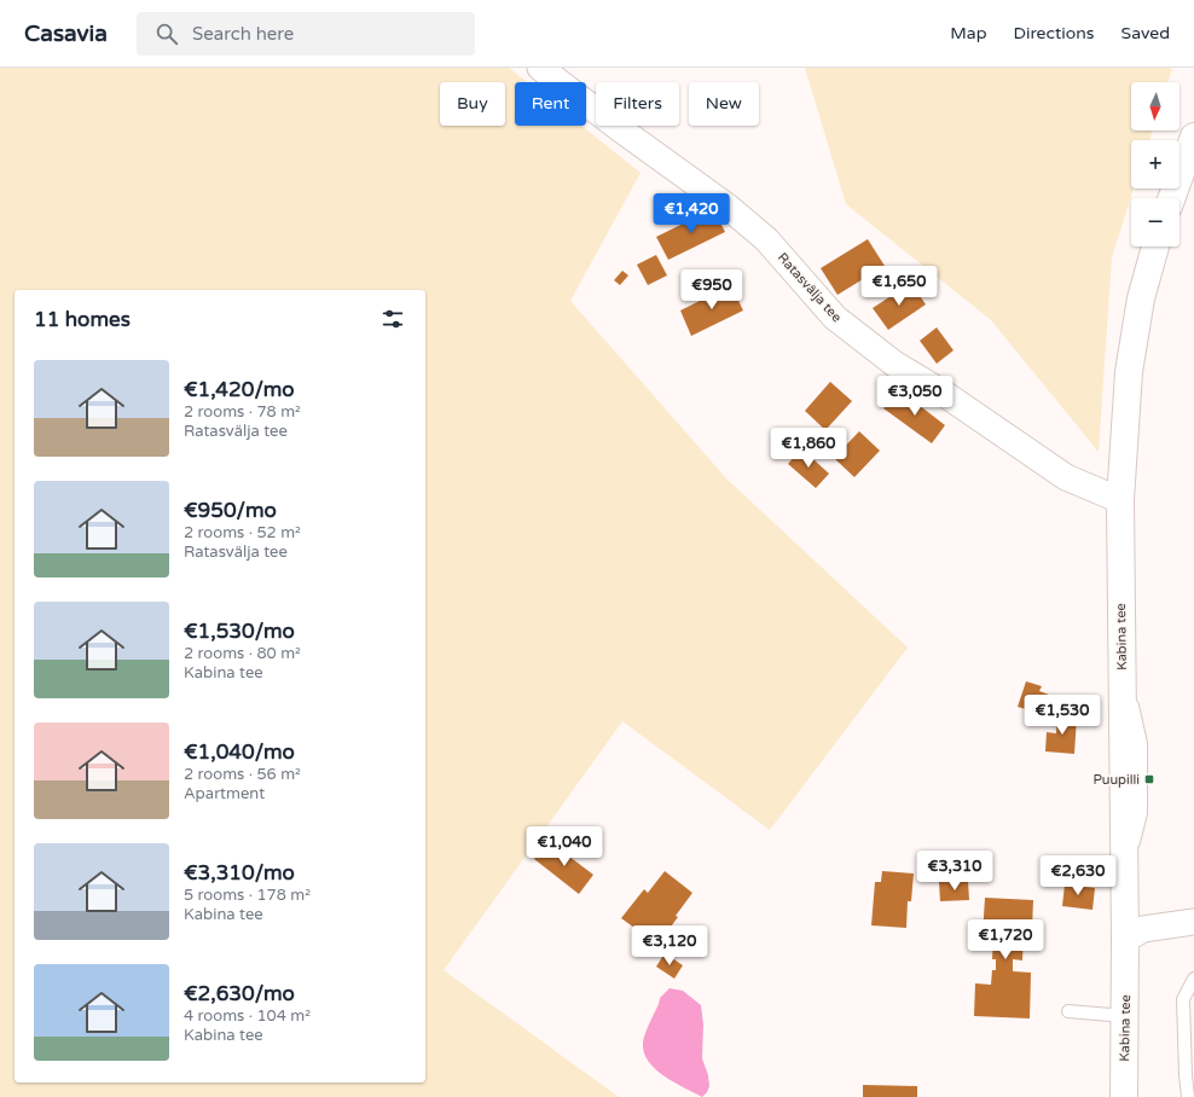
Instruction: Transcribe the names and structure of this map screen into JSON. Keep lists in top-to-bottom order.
{
  "streets": {
    "street": ["Ratasvälja tee", "Kabina tee"]
  },
  "crossings": [
    ["Ratasvälja tee", "Kabina tee"]
  ],
  "places": {
    "transit": ["Puupilli"]
  },
  "north": "bottom",
  "page": {
    "header": "Casavia",
    "search": "Search here",
    "nav": ["Map", "Directions", "Saved"],
    "map_buttons": ["+", "−"],
    "chip": [
      "Buy",
      "Rent",
      "Filters",
      "New"
    ],
    "price": [
      "€1,420",
      "€1,650",
      "€950",
      "€3,050",
      "€1,860",
      "€1,530",
      "€1,040",
      "€3,310",
      "€2,630",
      "€1,720",
      "€3,120"
    ],
    "heading": "11 homes",
    "list": [
      {
        "name": "€1,420/mo",
        "note": "2 rooms · 78 m² · Ratasvälja tee"
      },
      {
        "name": "€950/mo",
        "note": "2 rooms · 52 m² · Ratasvälja tee"
      },
      {
        "name": "€1,530/mo",
        "note": "2 rooms · 80 m² · Kabina tee"
      },
      {
        "name": "€1,040/mo",
        "note": "2 rooms · 56 m² · Apartment"
      },
      {
        "name": "€3,310/mo",
        "note": "5 rooms · 178 m² · Kabina tee"
      },
      {
        "name": "€2,630/mo",
        "note": "4 rooms · 104 m² · Kabina tee"
      }
    ]
  }
}
